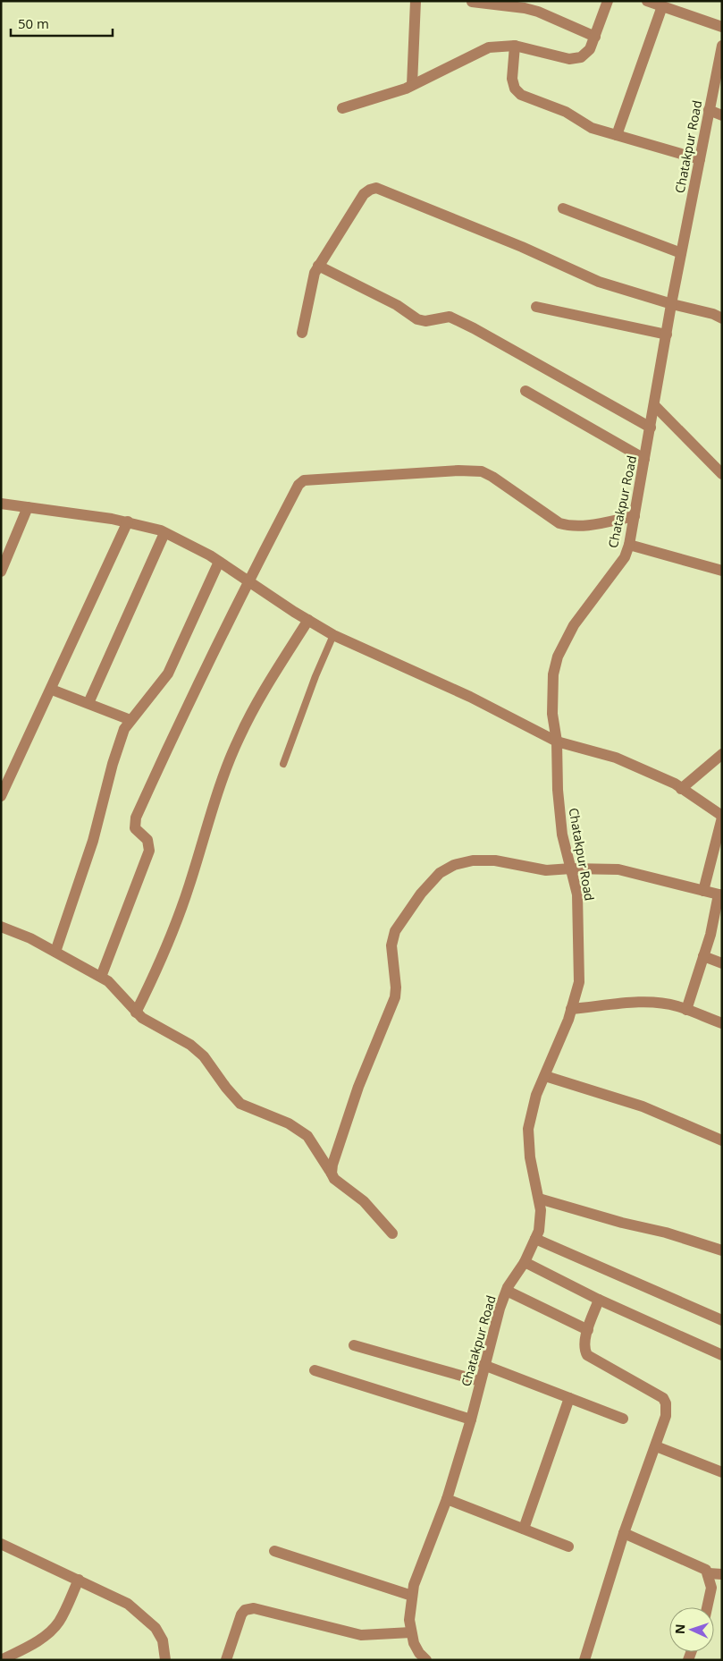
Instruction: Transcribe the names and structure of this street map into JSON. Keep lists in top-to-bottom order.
{
  "streets": {
    "street": ["Chatakpur Road"]
  },
  "scale_bar": "50 m",
  "north": "left"
}
